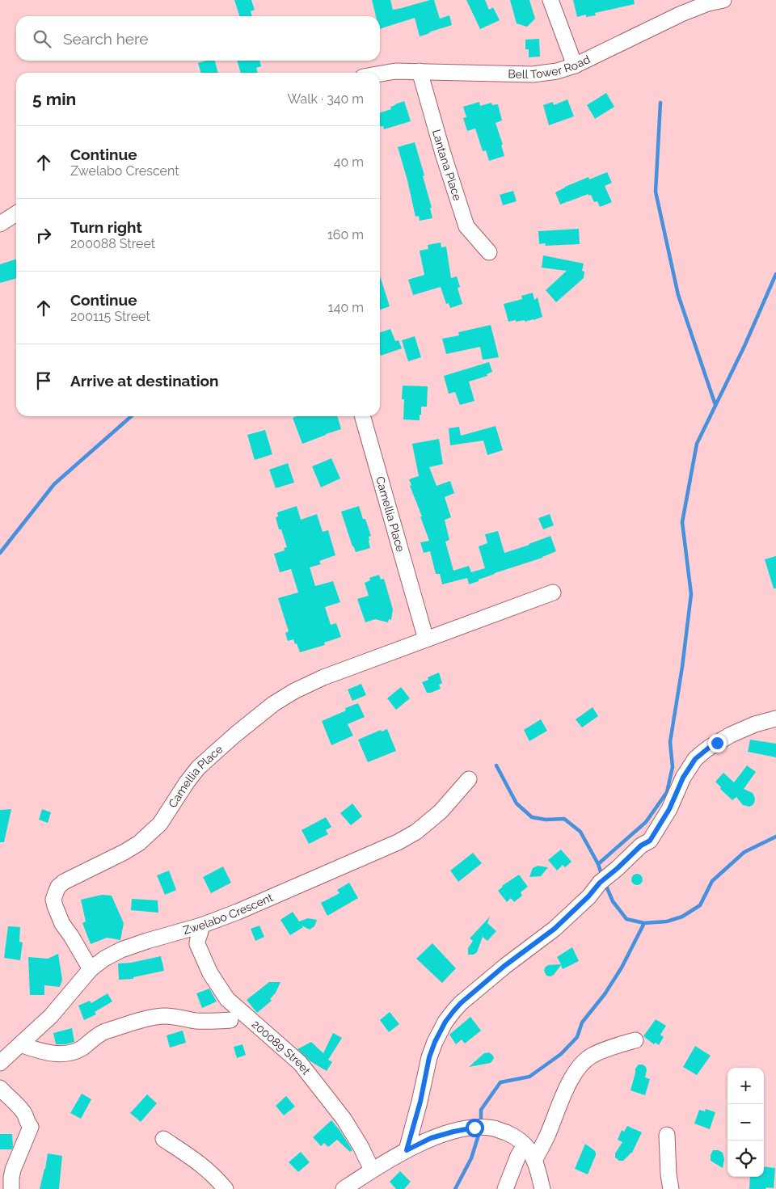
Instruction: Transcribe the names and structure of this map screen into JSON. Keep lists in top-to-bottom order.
{
  "streets": {
    "street": [
      "Bell Tower Road",
      "Lantana Place",
      "Camellia Place",
      "Zwelabo Crescent",
      "200089 Street"
    ]
  },
  "crossings": [
    ["Bell Tower Road", "Lantana Place"],
    ["Camellia Place", "Zwelabo Crescent"],
    ["Zwelabo Crescent", "200089 Street"]
  ],
  "page": {
    "search": "Search here",
    "heading": ["5 min", "Walk · 340 m"],
    "list": [
      ["Continue", "Zwelabo Crescent", "40 m"],
      ["Turn right", "200088 Street", "160 m"],
      ["Continue", "200115 Street", "140 m"],
      "Arrive at destination"
    ],
    "map_buttons": ["+", "−"]
  }
}
